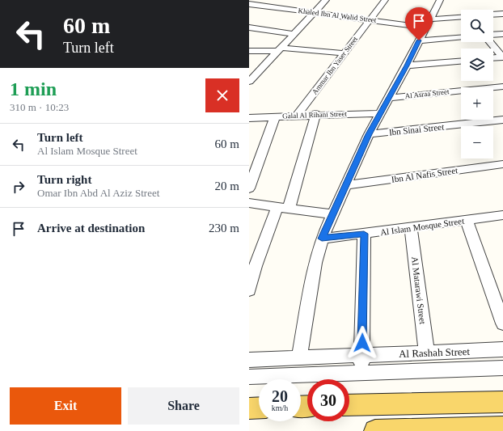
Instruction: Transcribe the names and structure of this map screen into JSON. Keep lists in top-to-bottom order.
{
  "streets": {
    "street": [
      "Khaled Ibn Al Walid Street",
      "Ammar Ibn Yaser Street",
      "Al Asraa Street",
      "Galal Al Rihani Street",
      "Ibn Sinai Street",
      "Ibn Al Nafis Street",
      "Al Islam Mosque Street",
      "Al Matarawi Street",
      "Al Rashah Street"
    ]
  },
  "crossings": [
    ["Khaled Ibn Al Walid Street", "Ammar Ibn Yaser Street"],
    ["Ammar Ibn Yaser Street", "Galal Al Rihani Street"],
    ["Al Islam Mosque Street", "Al Matarawi Street"],
    ["Al Matarawi Street", "Al Rashah Street"]
  ],
  "page": {
    "turn": ["60 m", "Turn left"],
    "map_buttons": ["+", "−"],
    "heading": ["1 min", "310 m · 10:23"],
    "list": [
      {
        "name": "Turn left",
        "note": "Al Islam Mosque Street",
        "value": "60 m"
      },
      {
        "name": "Turn right",
        "note": "Omar Ibn Abd Al Aziz Street",
        "value": "20 m"
      },
      {
        "name": "Arrive at destination",
        "value": "230 m"
      }
    ],
    "speed": "20 km/h",
    "limit": "30",
    "buttons": ["Exit", "Share"]
  }
}
